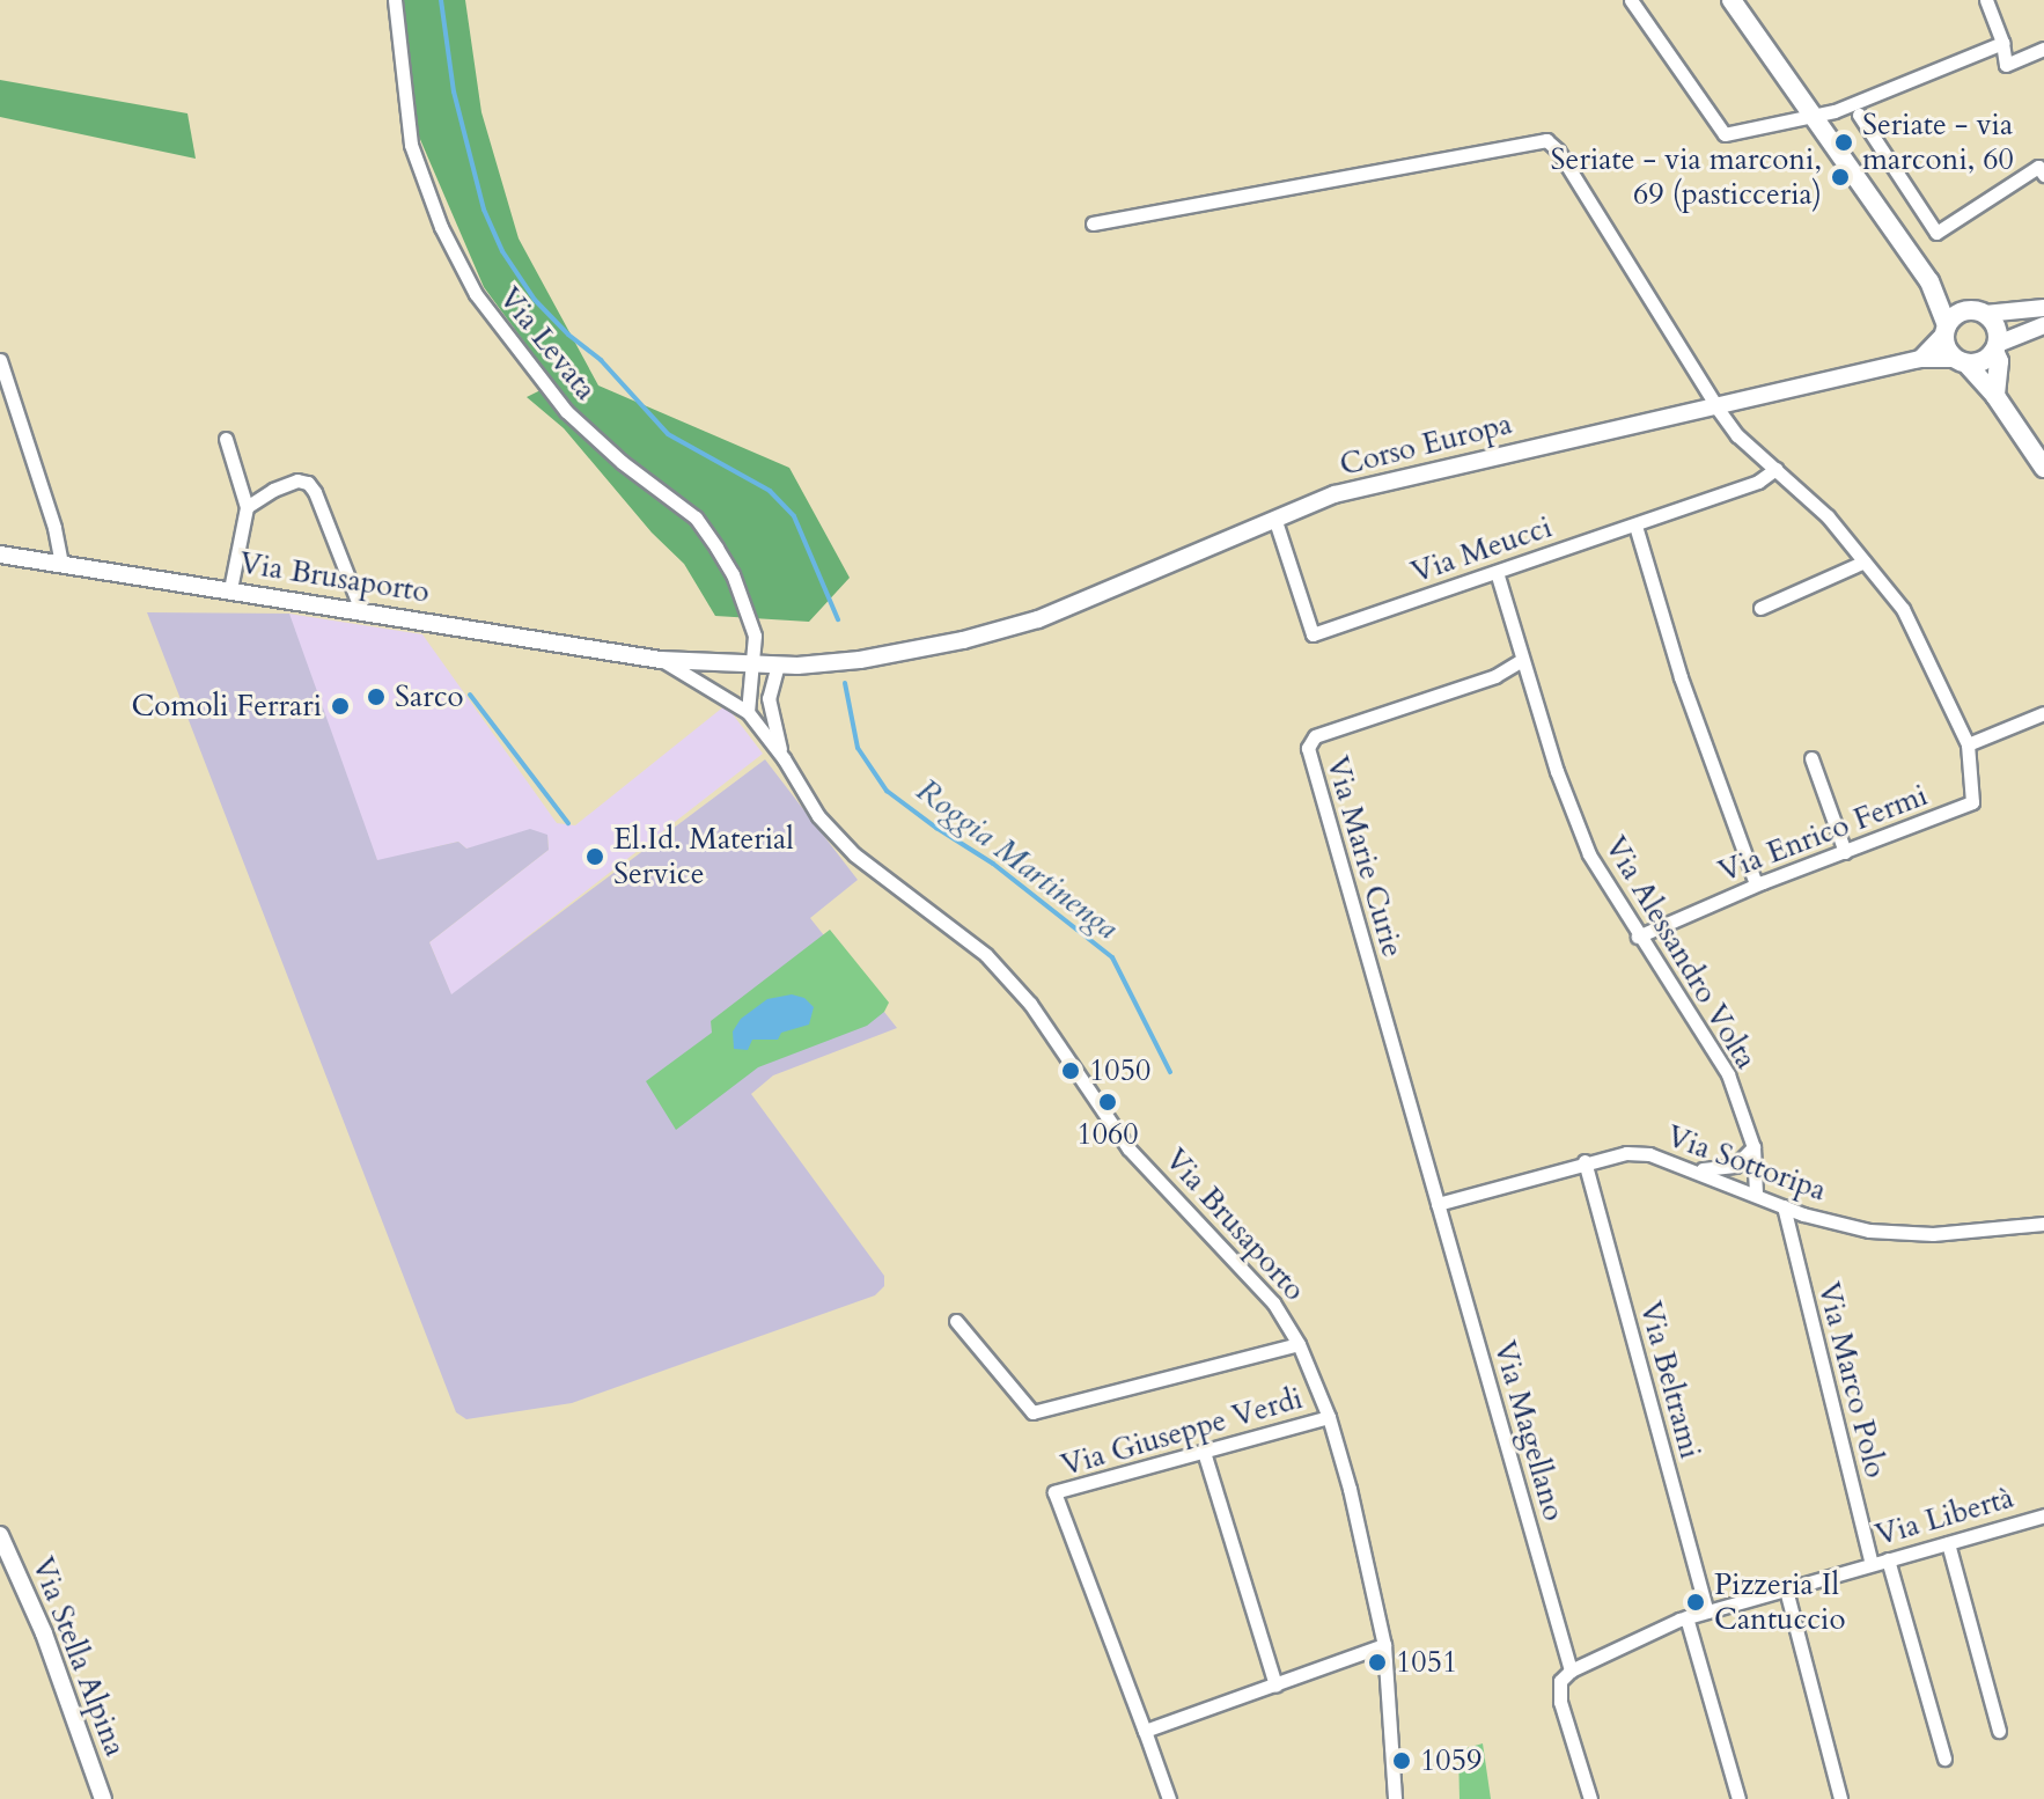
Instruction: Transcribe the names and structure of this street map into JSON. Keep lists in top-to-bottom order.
{
  "streets": {
    "main road": ["Corso Europa"],
    "street": [
      "Via Levata",
      "Via Meucci",
      "Via Brusaporto",
      "Via Enrico Fermi",
      "Via Marie Curie",
      "Via Alessandro Volta",
      "Via Sottoripa",
      "Via Beltrami",
      "Via Marco Polo",
      "Via Magellano",
      "Via Giuseppe Verdi",
      "Via Libertà",
      "Via Stella Alpina"
    ]
  },
  "crossings": [
    ["Via Levata", "Via Brusaporto"],
    ["Corso Europa", "Via Meucci"],
    ["Corso Europa", "Via Brusaporto"],
    ["Via Meucci", "Via Alessandro Volta"],
    ["Via Brusaporto", "Via Giuseppe Verdi"],
    ["Via Enrico Fermi", "Via Alessandro Volta"],
    ["Via Marie Curie", "Via Alessandro Volta"],
    ["Via Marie Curie", "Via Sottoripa"],
    ["Via Marie Curie", "Via Magellano"],
    ["Via Alessandro Volta", "Via Sottoripa"],
    ["Via Sottoripa", "Via Beltrami"],
    ["Via Sottoripa", "Via Marco Polo"],
    ["Via Sottoripa", "Via Magellano"],
    ["Via Beltrami", "Via Libertà"],
    ["Via Marco Polo", "Via Libertà"],
    ["Via Magellano", "Via Libertà"]
  ],
  "water": ["Roggia Martinenga"],
  "places": [
    "Seriate - via marconi, 60",
    "Seriate - via marconi, 69 (pasticceria)",
    "Sarco",
    "Comoli Ferrari",
    "El.Id. Material Service",
    "1050",
    "1060",
    "Pizzeria Il Cantuccio",
    "1051",
    "1059"
  ]
}
